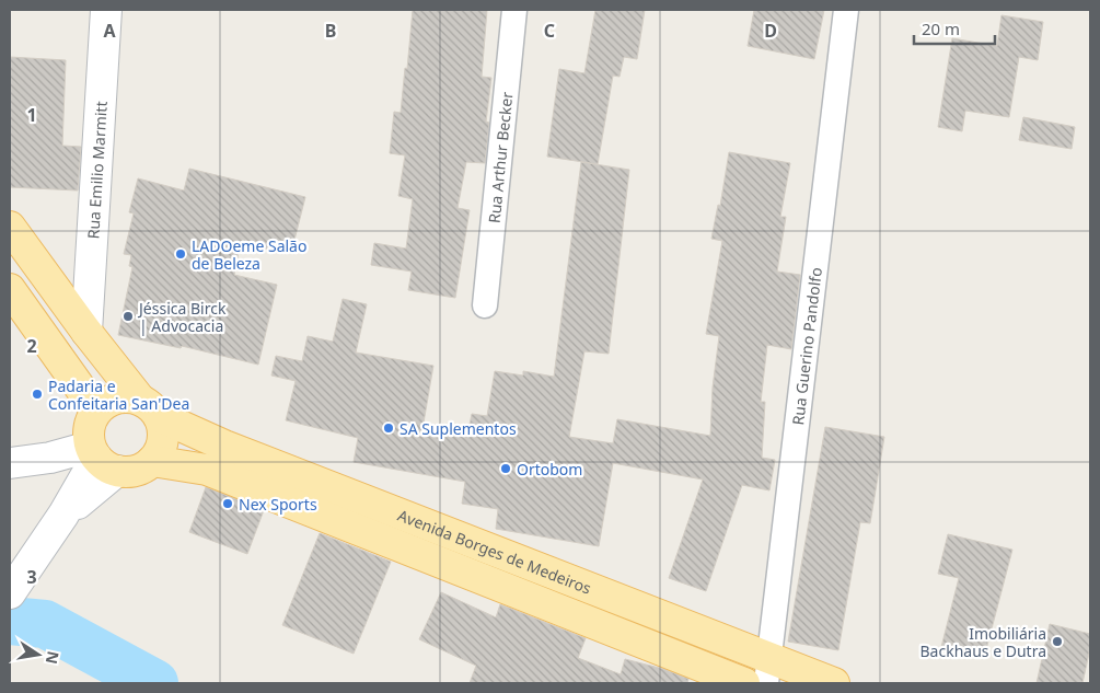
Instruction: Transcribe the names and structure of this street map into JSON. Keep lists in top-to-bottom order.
{
  "streets": {
    "main road": ["Avenida Borges de Medeiros"],
    "street": ["Rua Arthur Becker", "Rua Emilio Marmitt", "Rua Guerino Pandolfo"]
  },
  "crossings": [
    ["Rua Guerino Pandolfo", "Avenida Borges de Medeiros"]
  ],
  "places": [
    "LADOeme Salão de Beleza",
    "Jéssica Birck | Advocacia",
    "Padaria e Confeitaria San'Dea",
    "SA Suplementos",
    "Ortobom",
    "Nex Sports",
    "Imobiliária Backhaus e Dutra"
  ],
  "scale_bar": "20 m",
  "north": "right",
  "grid": {
    "columns": [
      "A",
      "B",
      "C",
      "D"
    ],
    "rows": ["1", "2", "3"]
  }
}
